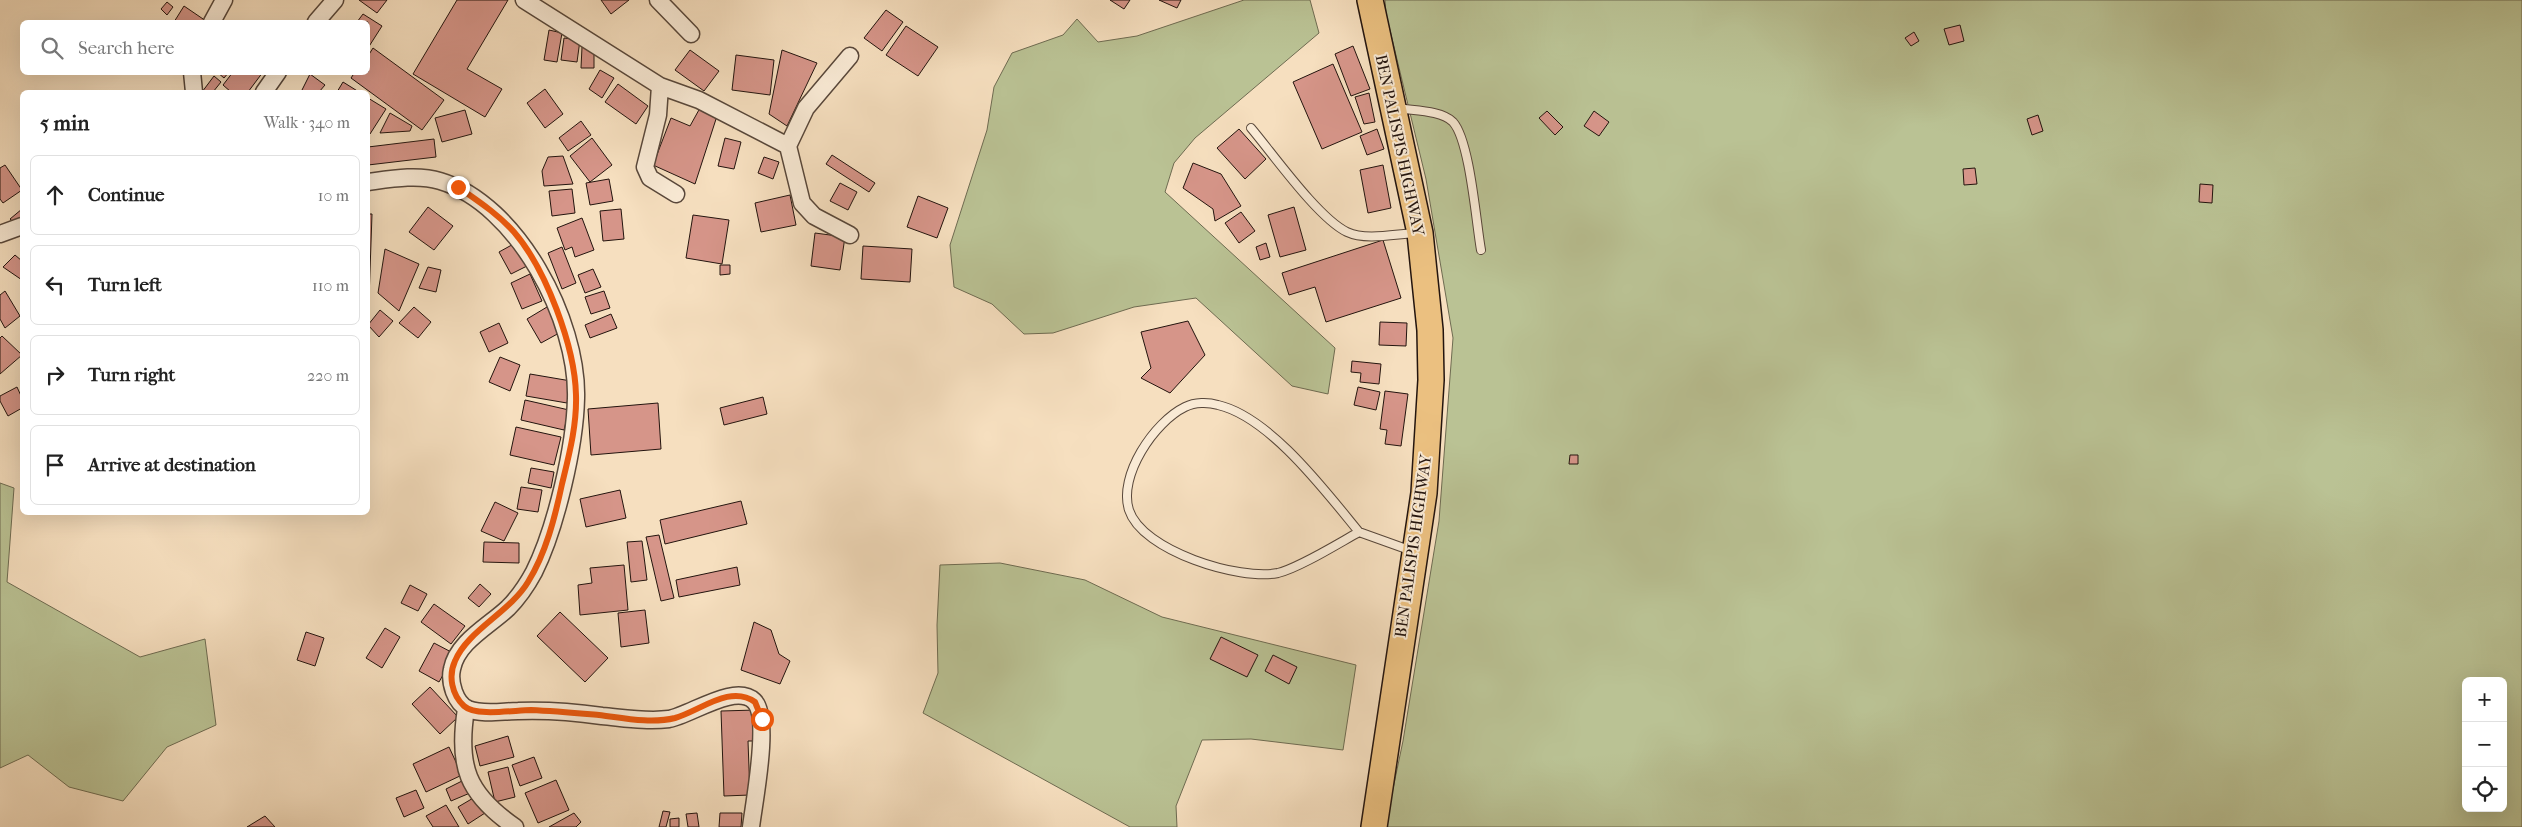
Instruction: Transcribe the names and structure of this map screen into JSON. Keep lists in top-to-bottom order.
{
  "streets": {
    "main road": ["BEN PALISPIS HIGHWAY"]
  },
  "page": {
    "search": "Search here",
    "heading": ["5 min", "Walk · 340 m"],
    "list": [
      ["Continue", "10 m"],
      ["Turn left", "110 m"],
      ["Turn right", "220 m"],
      "Arrive at destination"
    ],
    "map_buttons": ["+", "−"]
  }
}
